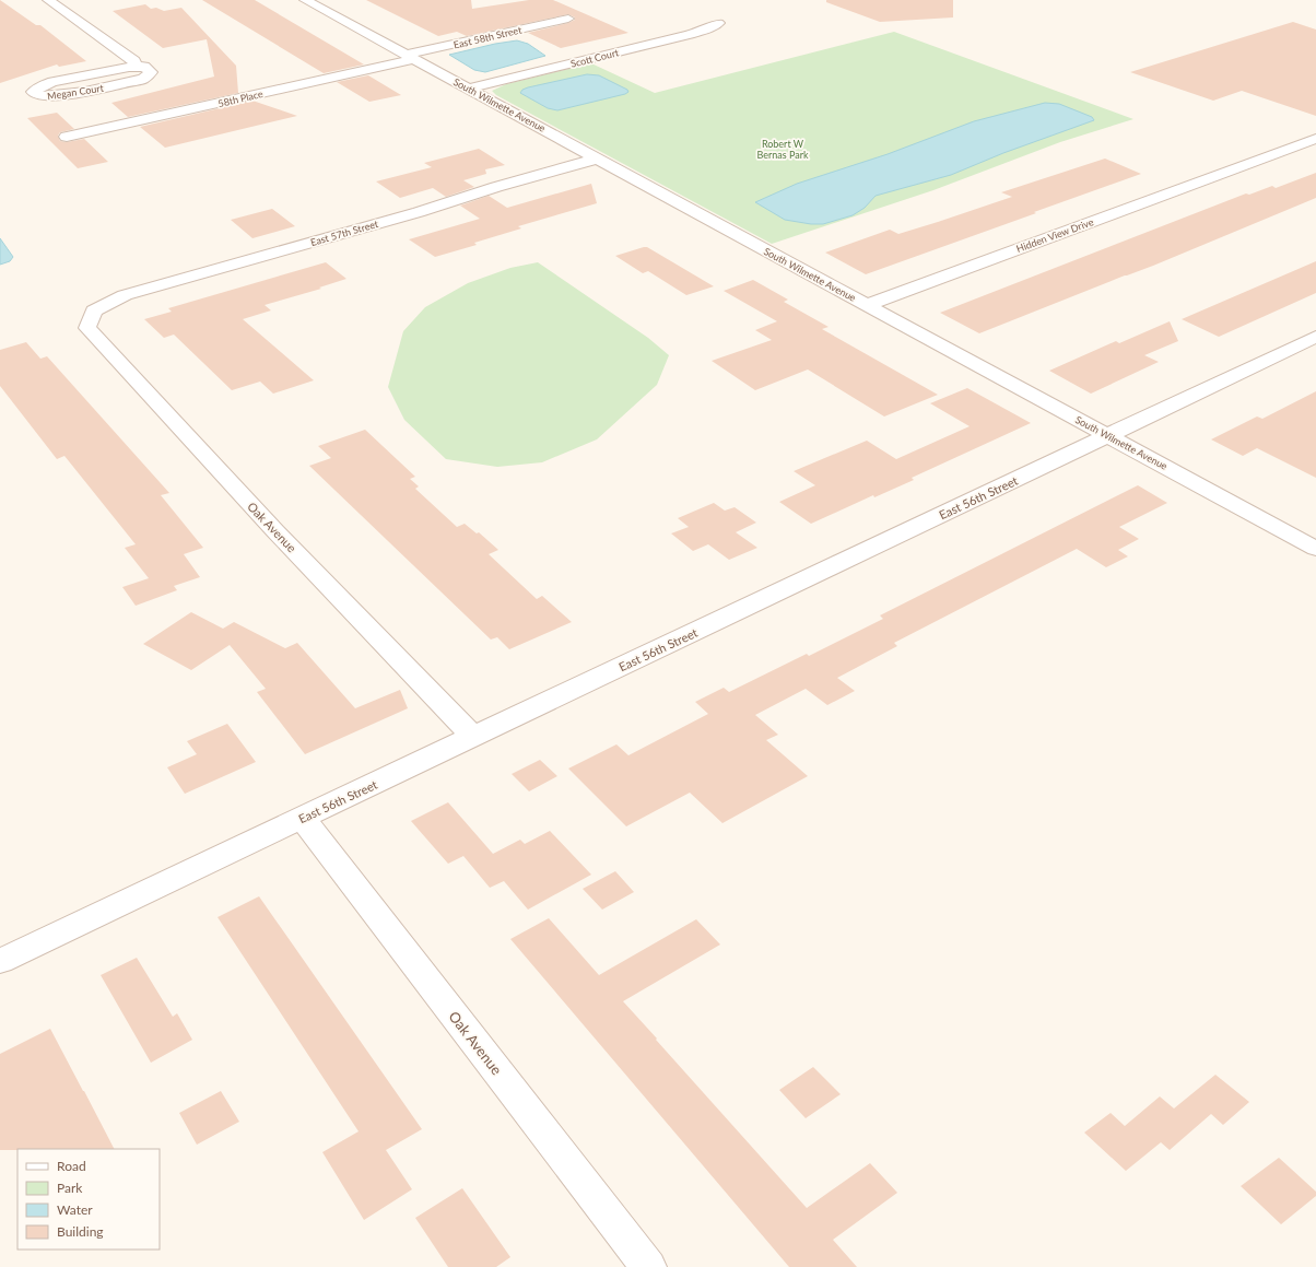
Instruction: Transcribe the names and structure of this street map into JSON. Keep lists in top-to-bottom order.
{
  "streets": {
    "street": [
      "East 58th Street",
      "Scott Court",
      "Megan Court",
      "58th Place",
      "South Wilmette Avenue",
      "East 57th Street",
      "Hidden View Drive",
      "East 56th Street",
      "Oak Avenue"
    ]
  },
  "crossings": [
    ["East 58th Street", "58th Place"],
    ["East 58th Street", "South Wilmette Avenue"],
    ["Scott Court", "South Wilmette Avenue"],
    ["58th Place", "South Wilmette Avenue"],
    ["South Wilmette Avenue", "East 57th Street"],
    ["South Wilmette Avenue", "Hidden View Drive"],
    ["South Wilmette Avenue", "East 56th Street"],
    ["East 57th Street", "Oak Avenue"],
    ["East 56th Street", "Oak Avenue"]
  ],
  "parks": ["Robert W Bernas Park"],
  "legend": [
    "Road",
    "Park",
    "Water",
    "Building"
  ]
}
